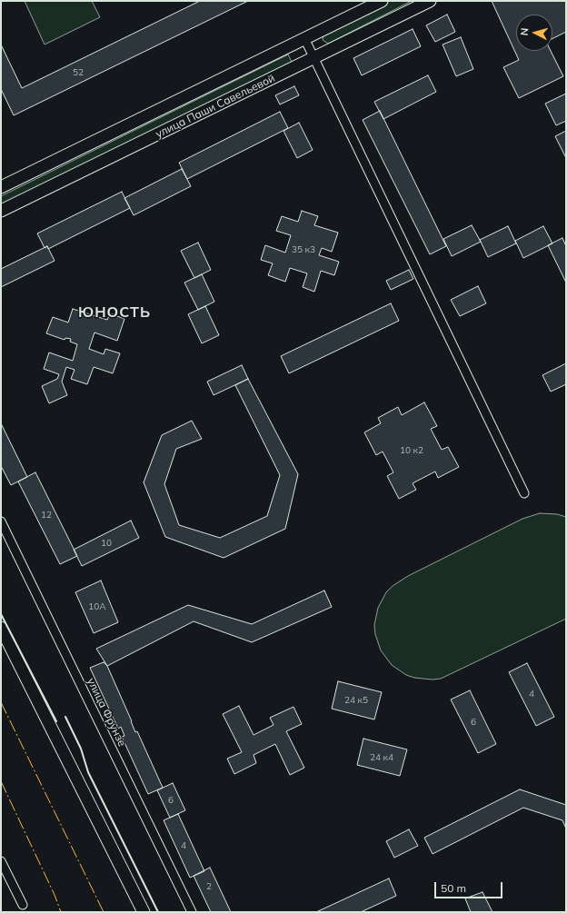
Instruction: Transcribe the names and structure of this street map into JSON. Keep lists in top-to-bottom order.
{
  "streets": {
    "main road": ["улица Паши Савельевой"],
    "street": ["улица Фрунзе"]
  },
  "districts": ["ЮНОСТЬ"],
  "house_numbers": [
    "52",
    "35 к3",
    "10 к2",
    "12",
    "10",
    "10А",
    "4",
    "24 к5",
    "6",
    "24 к4",
    "6",
    "4",
    "2"
  ],
  "scale_bar": "50 m",
  "north": "left"
}
